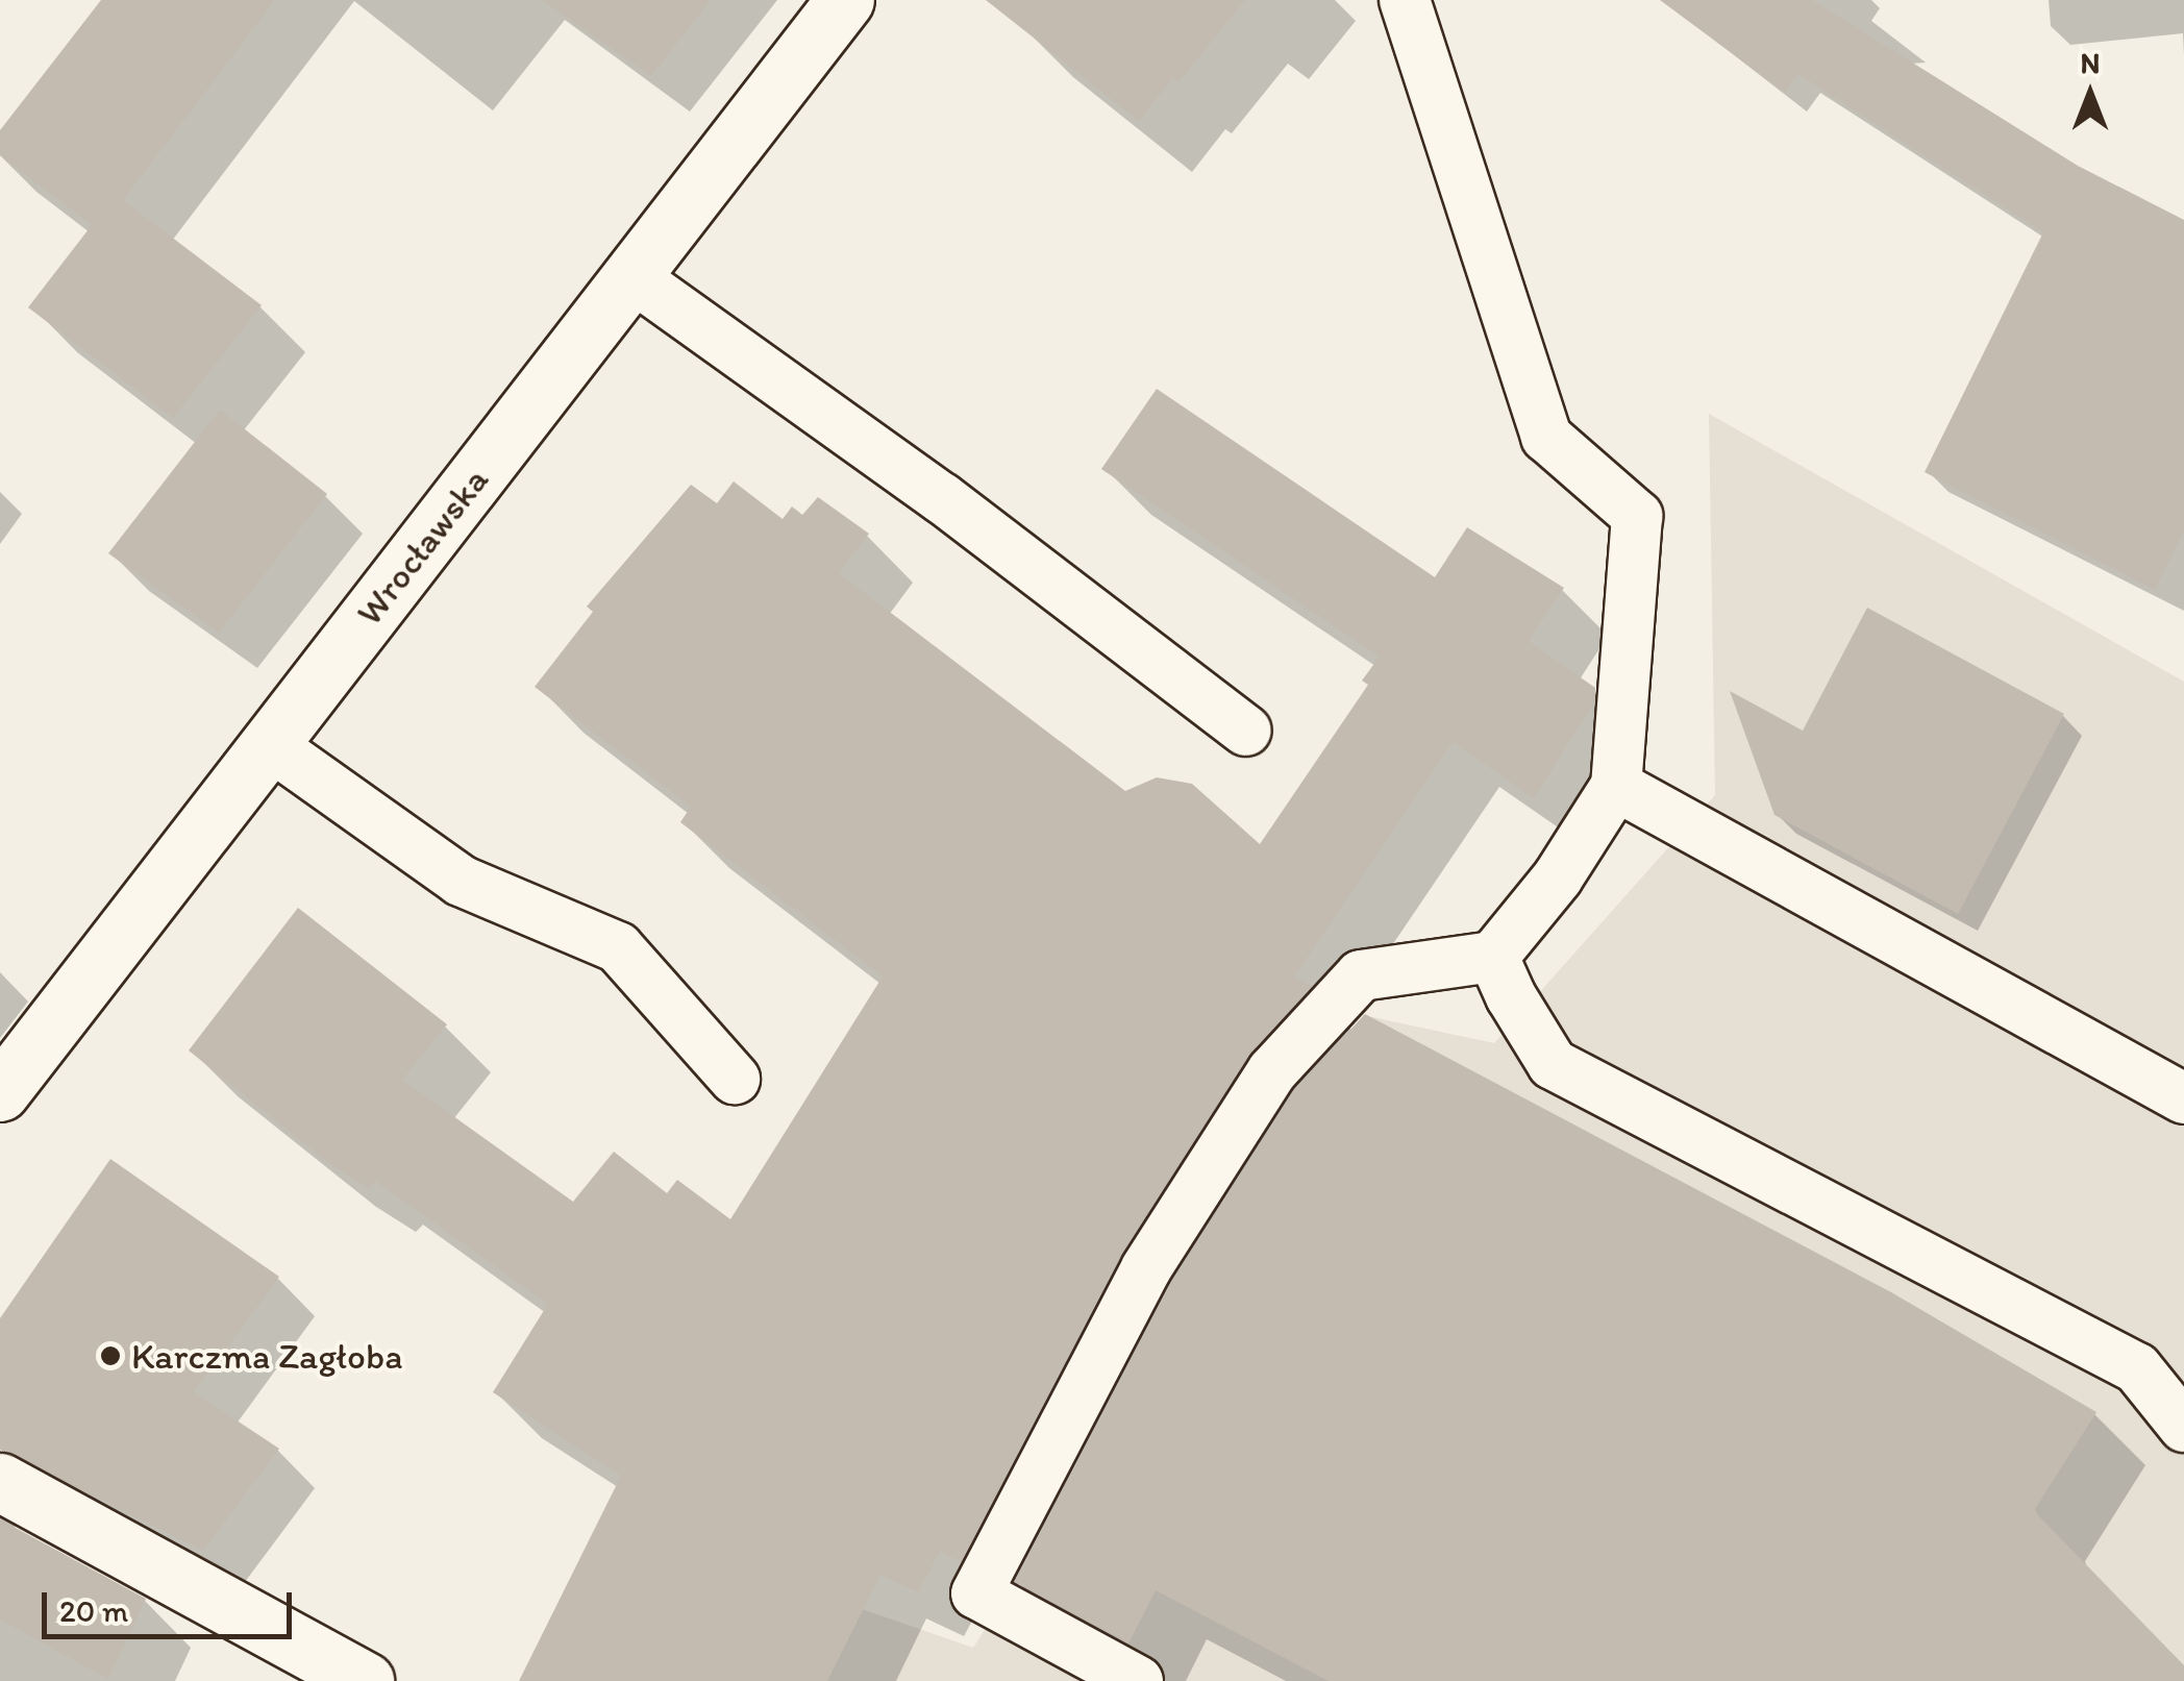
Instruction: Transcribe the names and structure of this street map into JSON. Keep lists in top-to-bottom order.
{
  "streets": {
    "main road": ["Wrocławska"]
  },
  "places": ["Karczma Zagłoba"],
  "scale_bar": "20 m",
  "north": "top"
}
